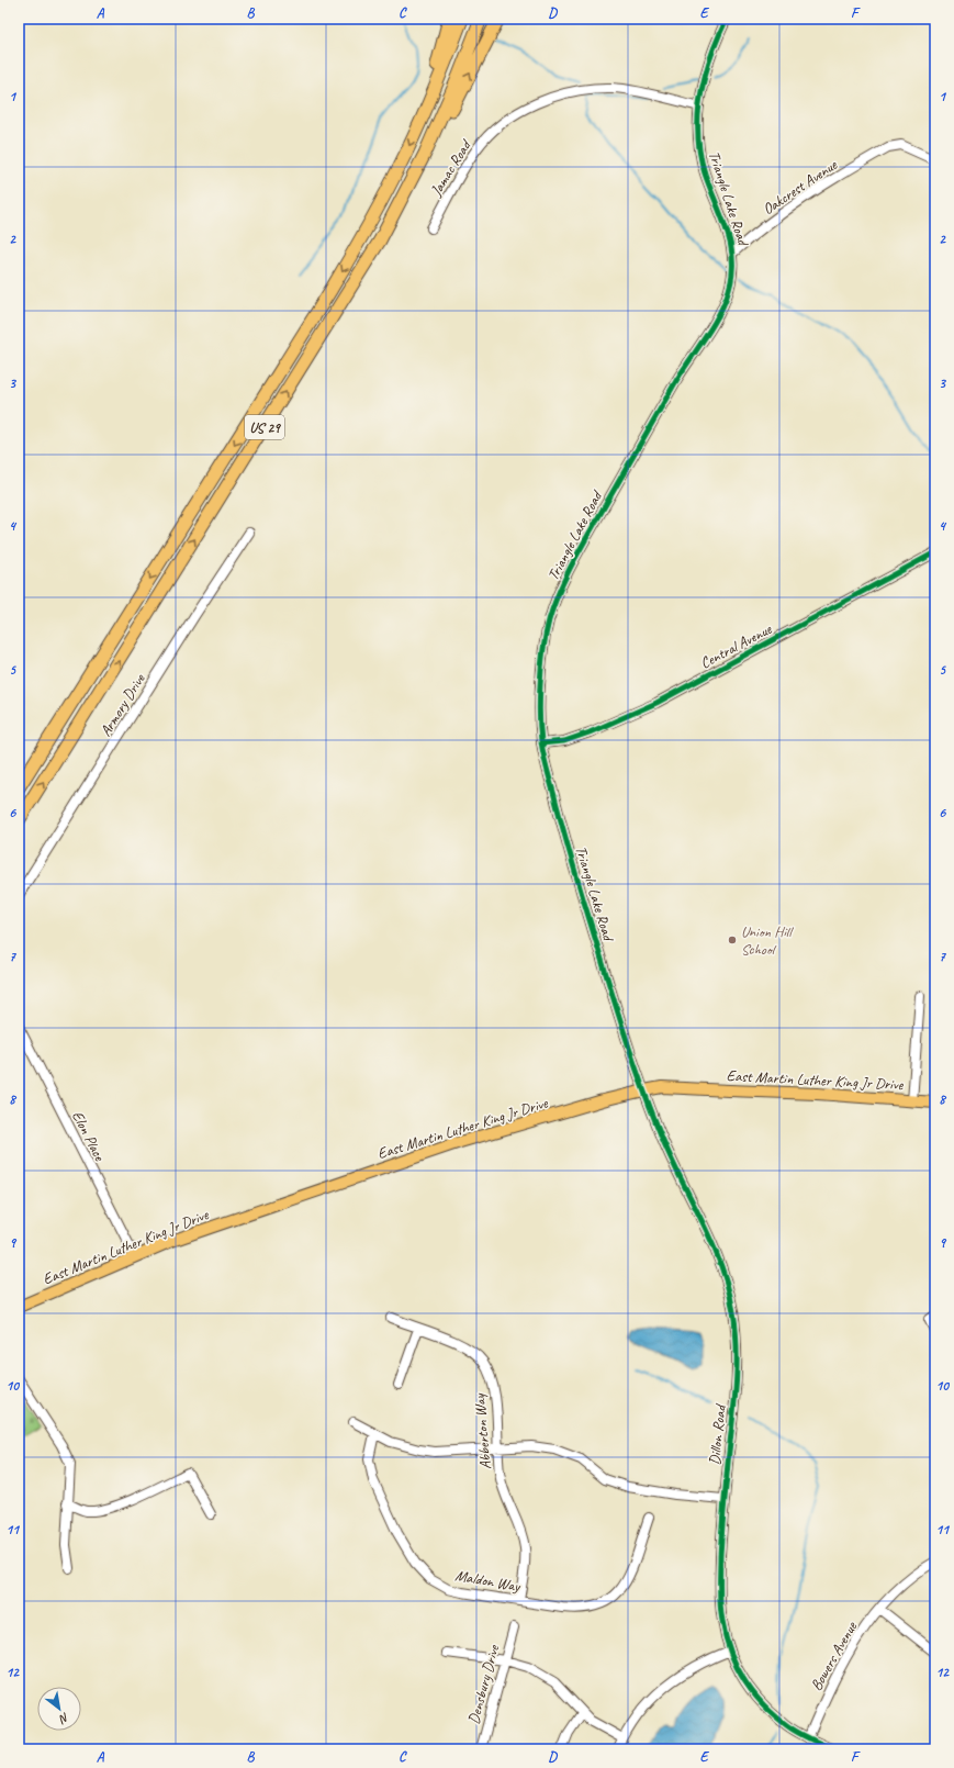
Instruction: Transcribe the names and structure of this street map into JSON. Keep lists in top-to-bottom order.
{
  "streets": {
    "highway": ["US 29"],
    "main road": ["East Martin Luther King Jr Drive"],
    "street": [
      "Jamac Road",
      "Oakcrest Avenue",
      "Triangle Lake Road",
      "Central Avenue",
      "Armory Drive",
      "Elon Place",
      "Abberton Way",
      "Dillon Road",
      "Maldon Way",
      "Bowers Avenue",
      "Densbury Drive"
    ]
  },
  "crossings": [
    ["Jamac Road", "Triangle Lake Road"],
    ["Oakcrest Avenue", "Triangle Lake Road"],
    ["Triangle Lake Road", "Central Avenue"],
    ["Triangle Lake Road", "East Martin Luther King Jr Drive"],
    ["Triangle Lake Road", "Dillon Road"],
    ["East Martin Luther King Jr Drive", "Elon Place"],
    ["East Martin Luther King Jr Drive", "Dillon Road"],
    ["Abberton Way", "Maldon Way"],
    ["Dillon Road", "Bowers Avenue"]
  ],
  "places": ["Union Hill School"],
  "north": "bottom right",
  "grid": {
    "columns": [
      "A",
      "B",
      "C",
      "D",
      "E",
      "F"
    ],
    "rows": [
      "1",
      "2",
      "3",
      "4",
      "5",
      "6",
      "7",
      "8",
      "9",
      "10",
      "11",
      "12"
    ]
  }
}
